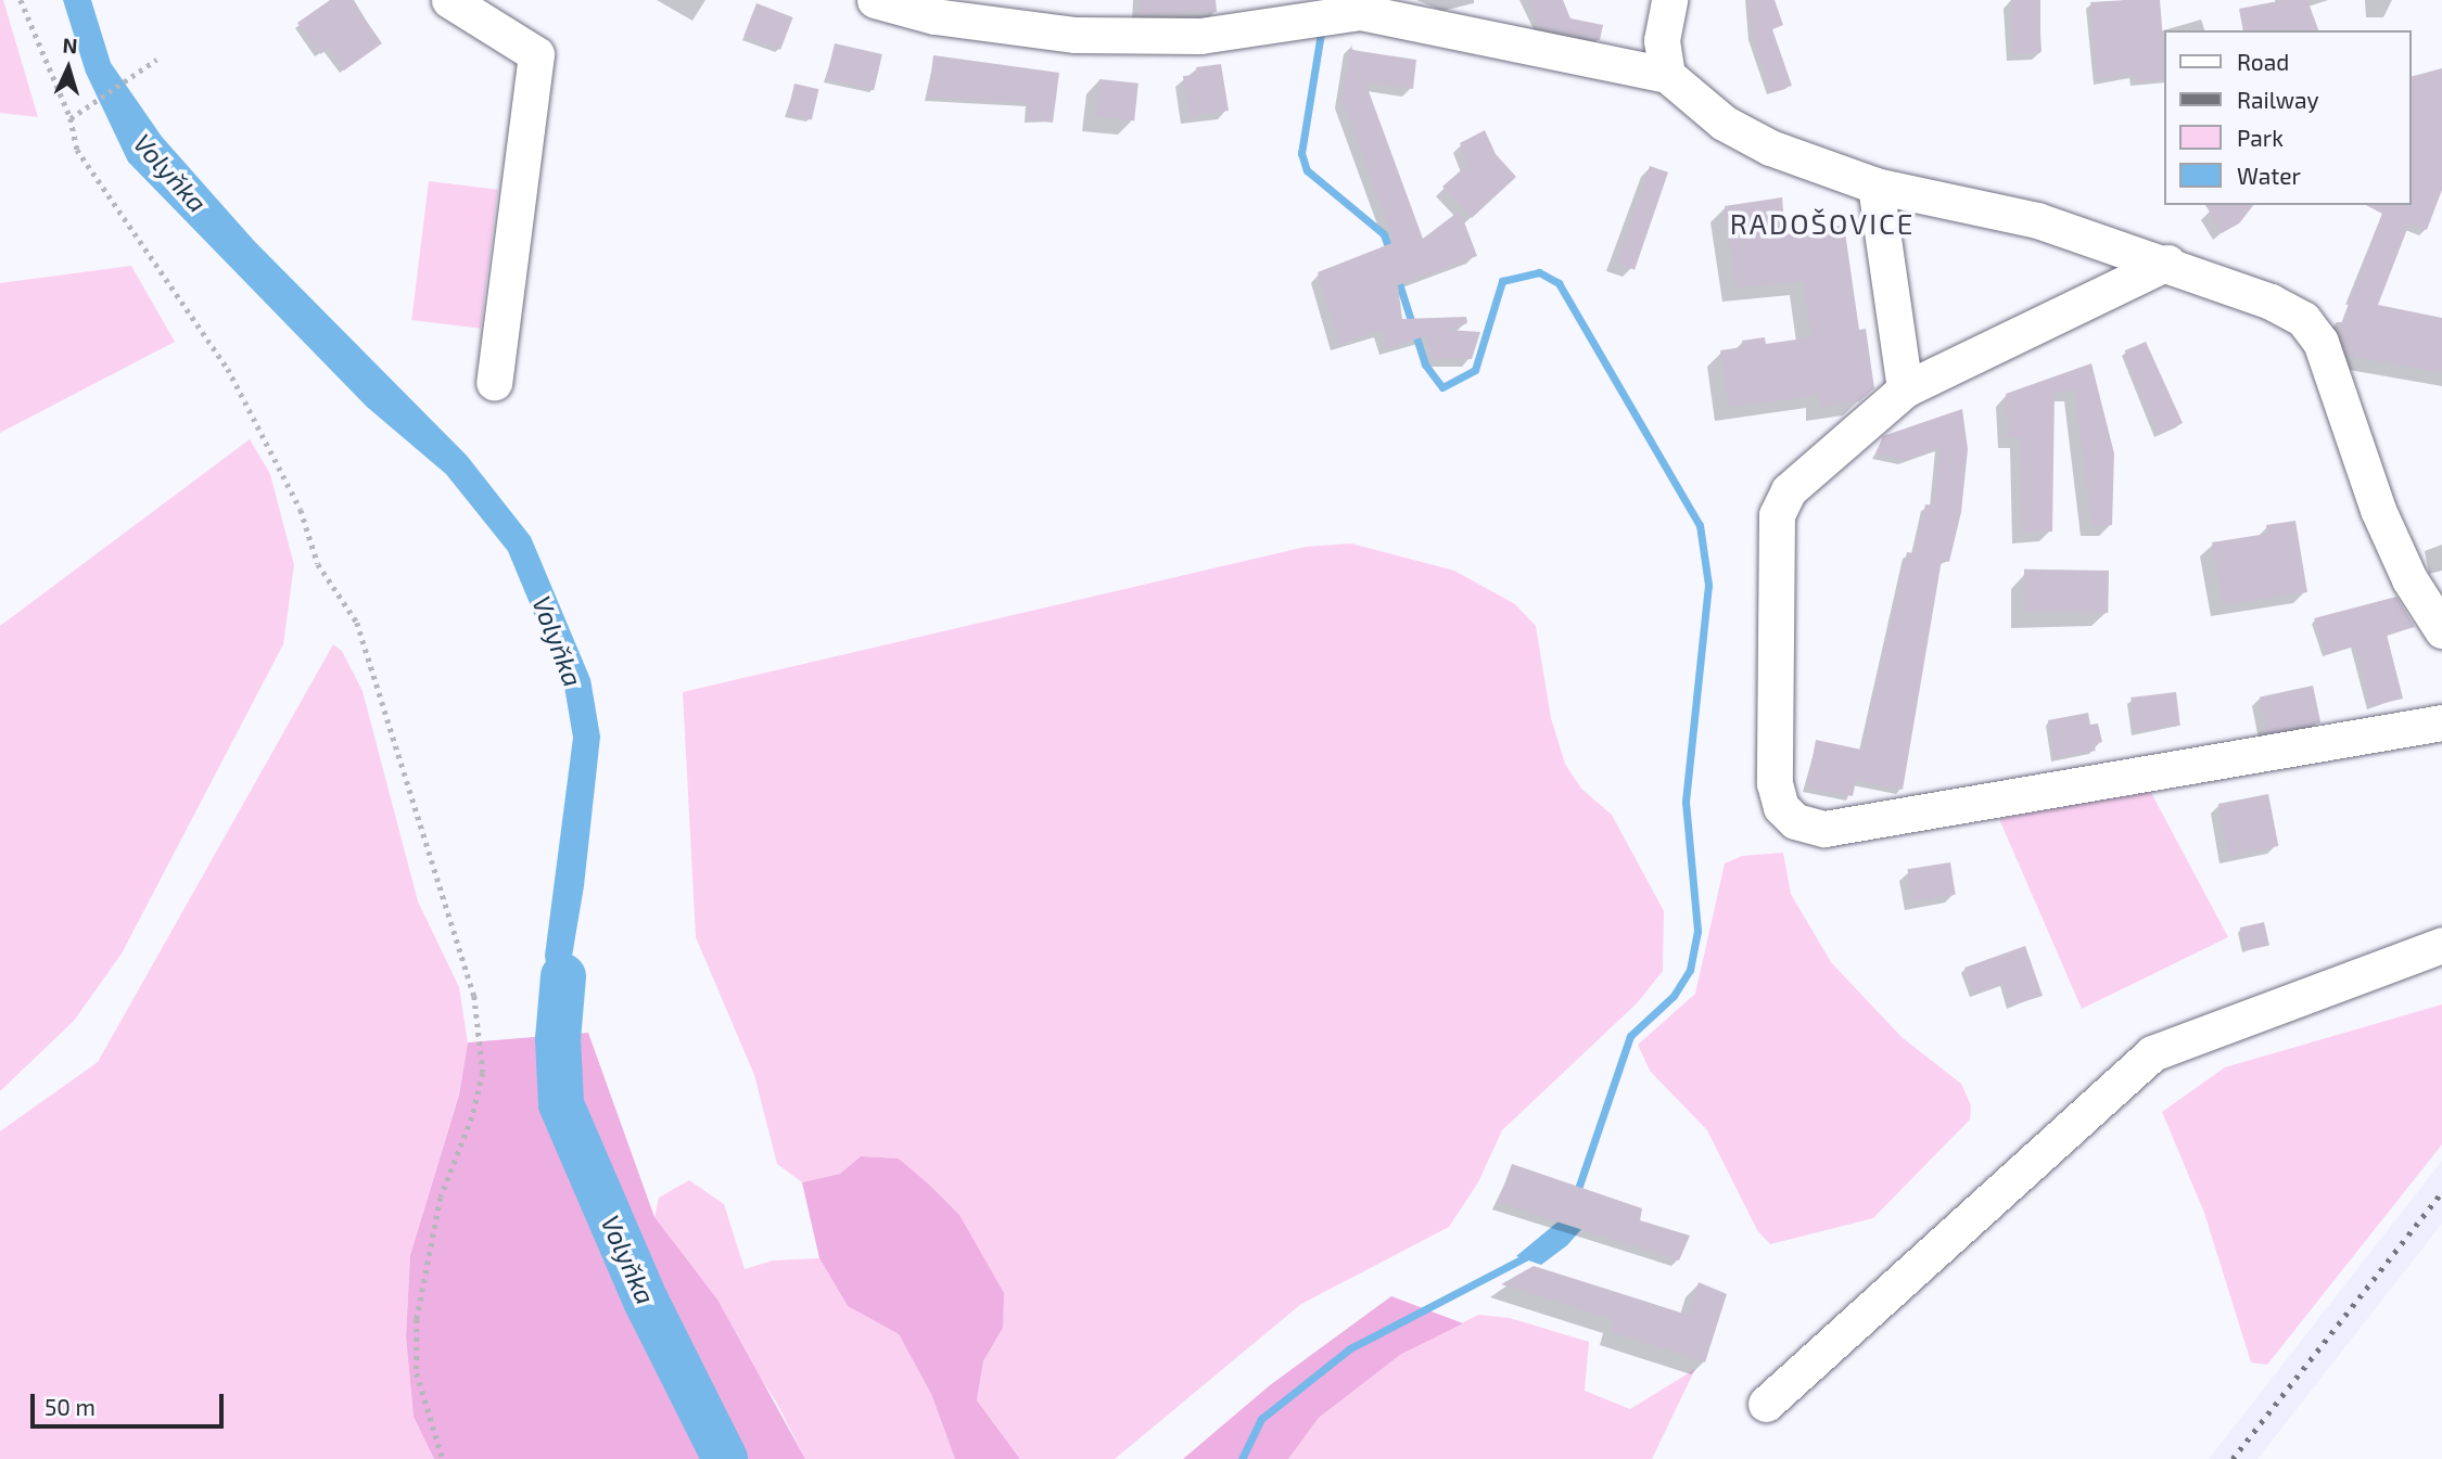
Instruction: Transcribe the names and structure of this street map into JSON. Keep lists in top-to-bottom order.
{
  "districts": ["RADOŠOVICE"],
  "water": ["Volyňka"],
  "legend": [
    "Road",
    "Railway",
    "Park",
    "Water"
  ],
  "scale_bar": "50 m",
  "north": "top"
}
